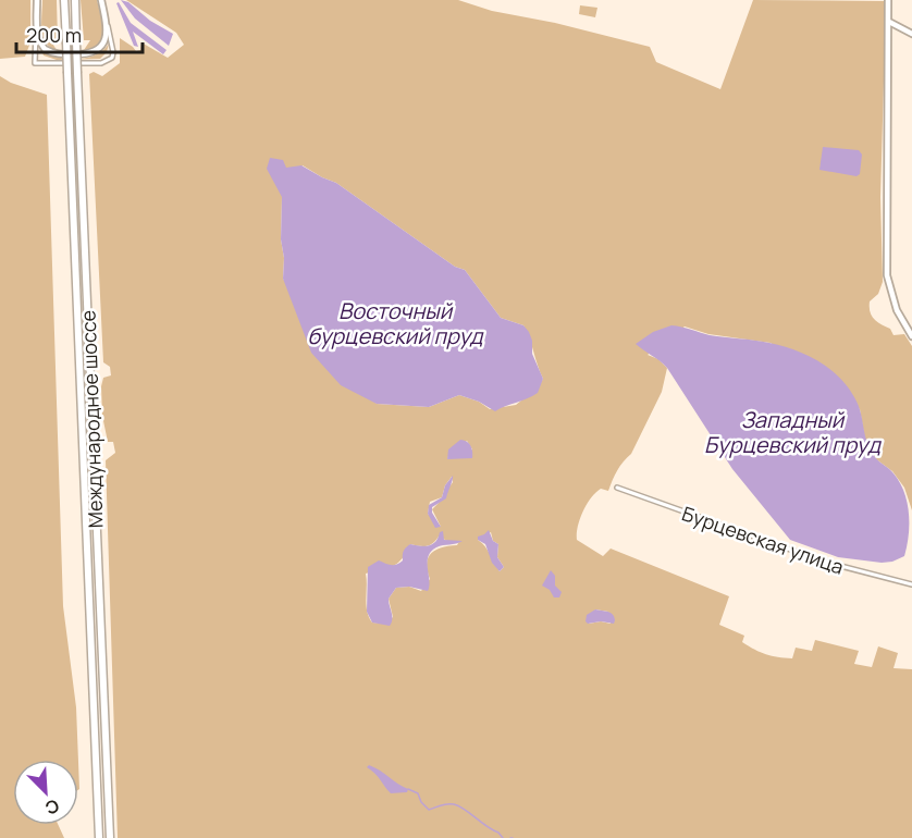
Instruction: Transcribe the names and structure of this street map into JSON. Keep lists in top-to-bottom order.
{
  "streets": {
    "highway": ["Международное шоссе"],
    "street": ["Бурцевская улица"]
  },
  "water": ["Восточный бурцевский пруд", "Западный Бурцевский пруд"],
  "scale_bar": "200 m",
  "north": "bottom right"
}
